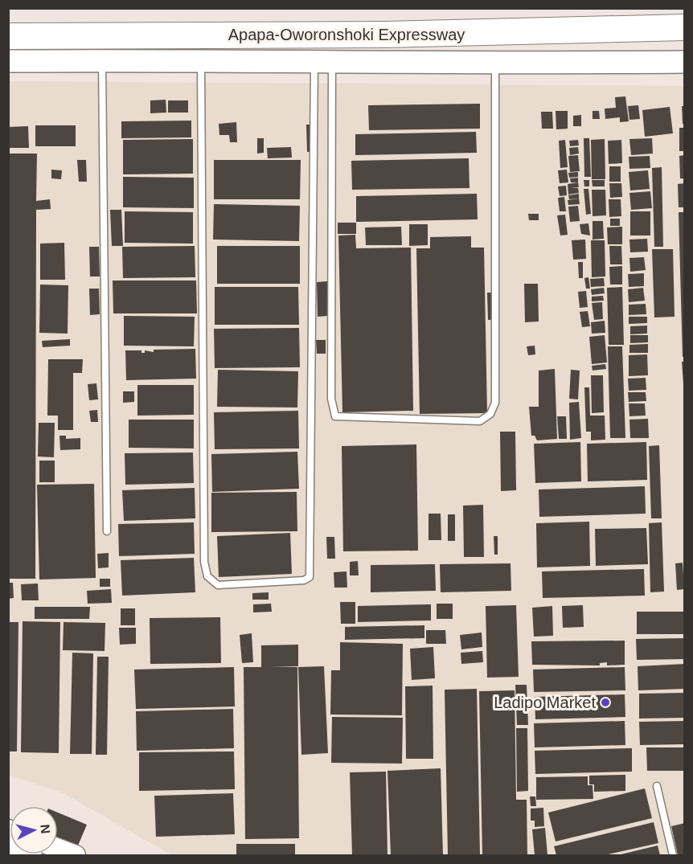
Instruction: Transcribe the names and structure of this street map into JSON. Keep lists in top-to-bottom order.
{
  "streets": {
    "highway": ["Apapa-Oworonshoki Expressway"]
  },
  "places": ["Ladipo Market"],
  "north": "right"
}
